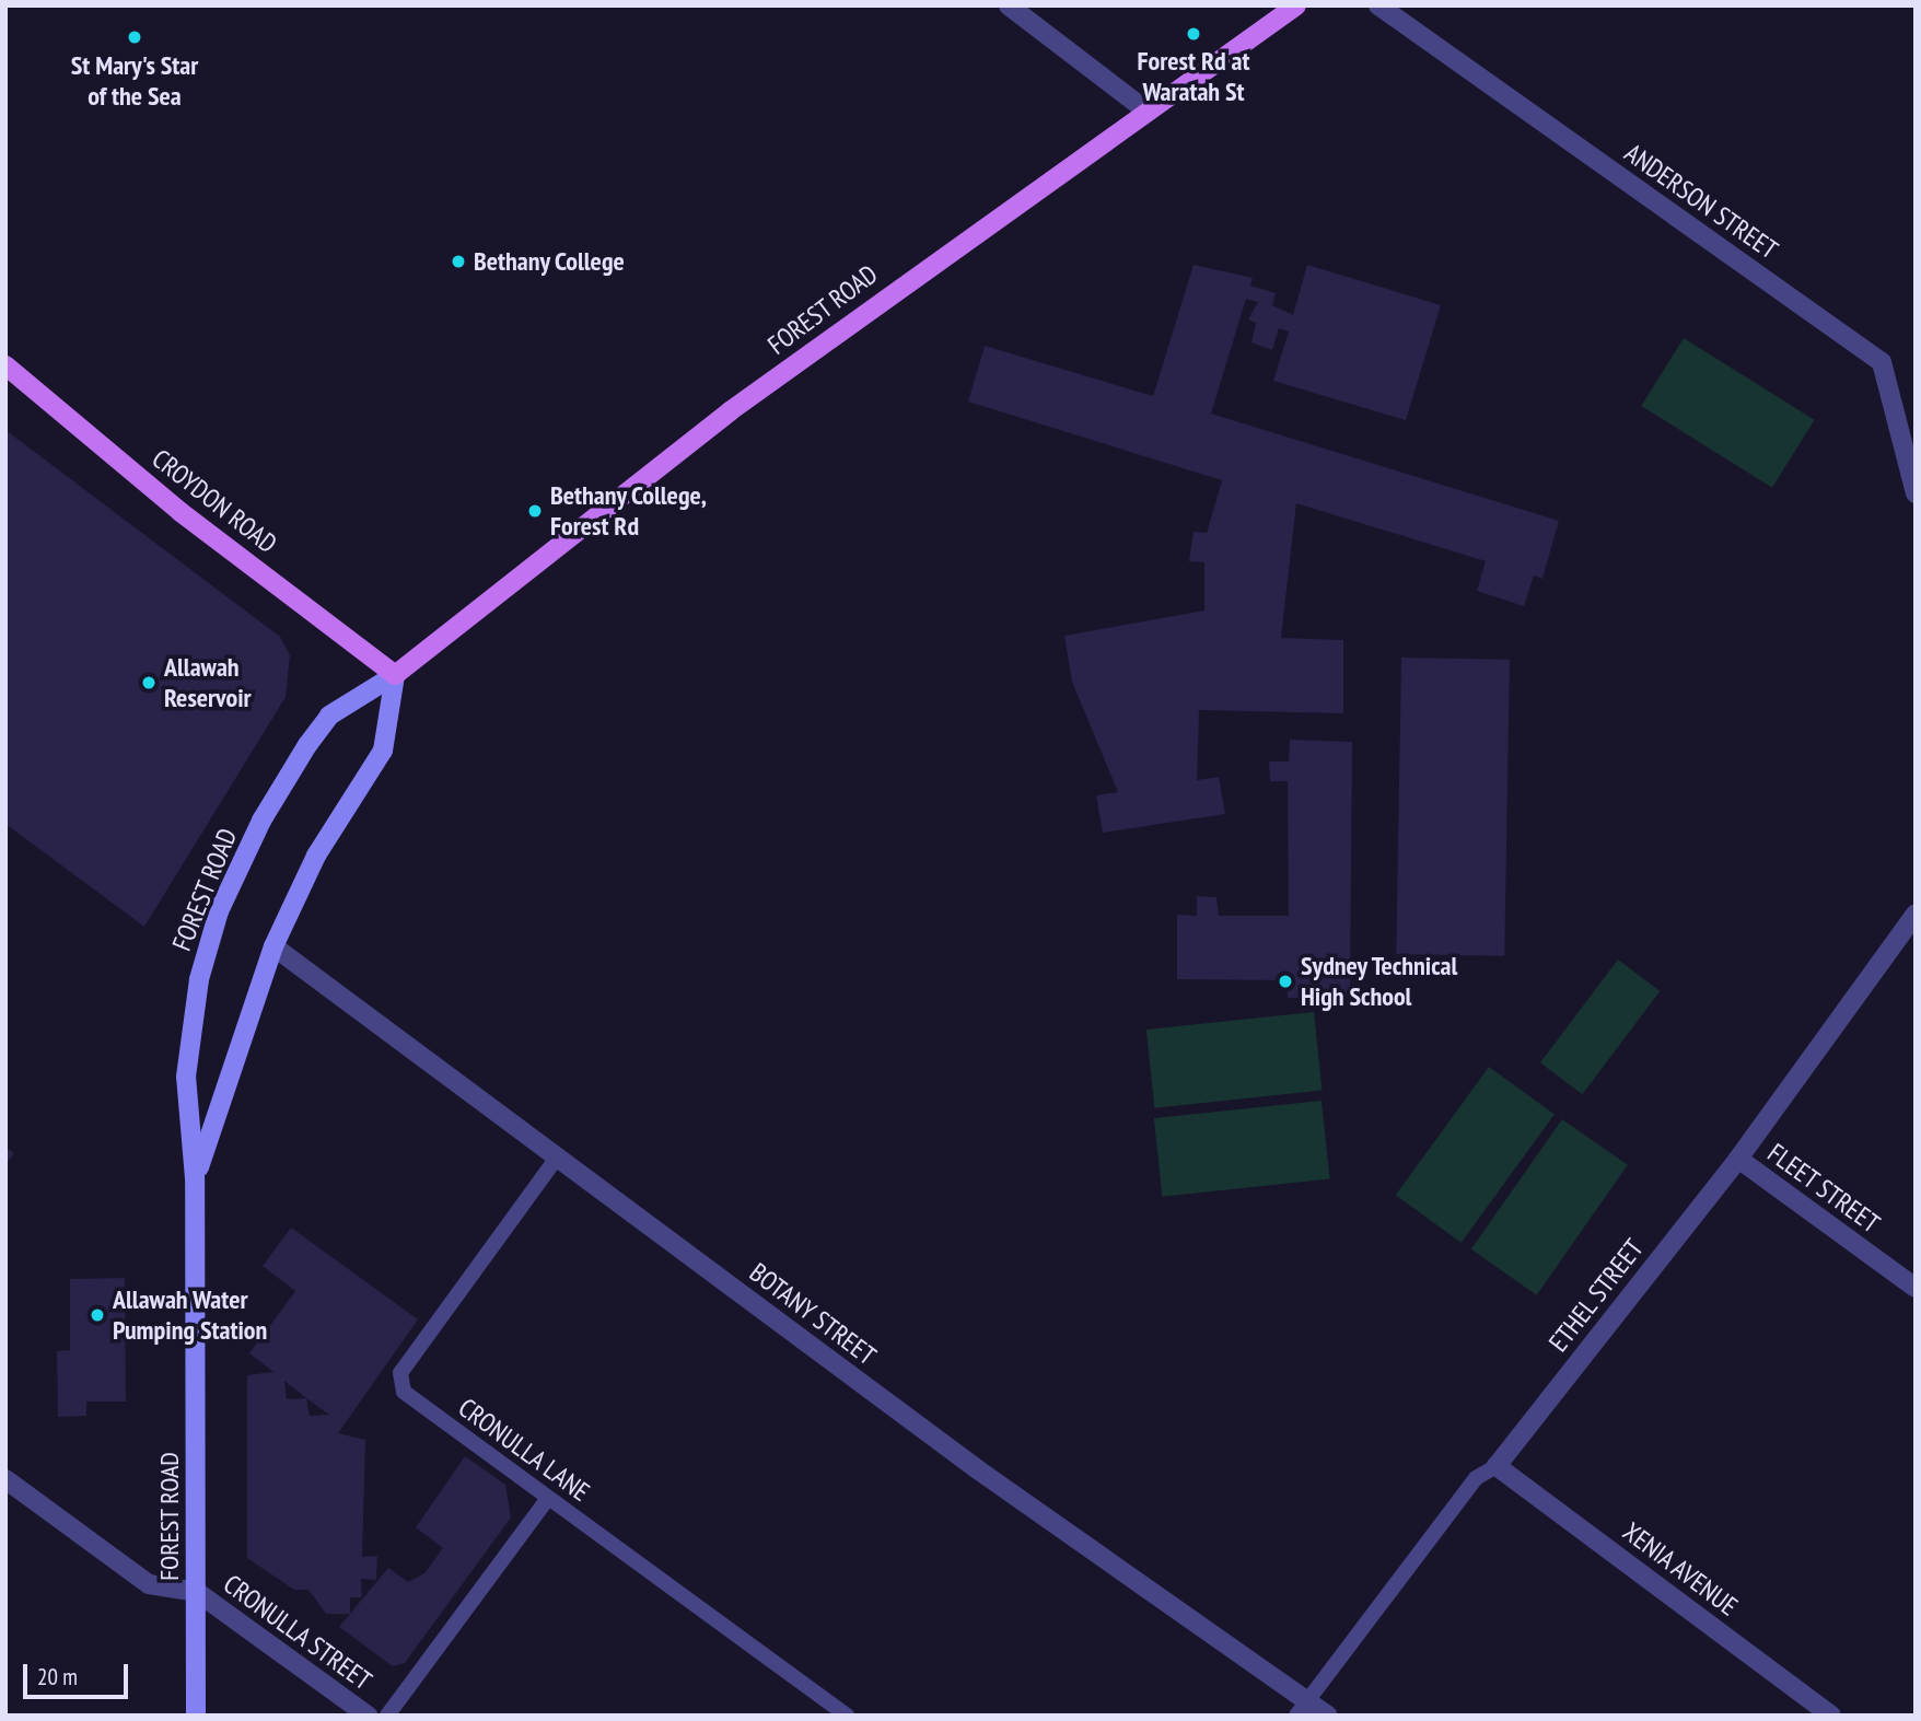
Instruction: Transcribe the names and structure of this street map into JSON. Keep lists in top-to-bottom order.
{
  "streets": {
    "main road": ["FOREST ROAD", "CROYDON ROAD"],
    "street": [
      "ANDERSON STREET",
      "FLEET STREET",
      "ETHEL STREET",
      "BOTANY STREET",
      "XENIA AVENUE",
      "CRONULLA STREET"
    ],
    "lane": ["CRONULLA LANE"]
  },
  "crossings": [
    ["FOREST ROAD", "CROYDON ROAD"],
    ["FOREST ROAD", "BOTANY STREET"],
    ["FOREST ROAD", "CRONULLA STREET"],
    ["FLEET STREET", "ETHEL STREET"],
    ["ETHEL STREET", "BOTANY STREET"],
    ["ETHEL STREET", "XENIA AVENUE"],
    ["BOTANY STREET", "CRONULLA LANE"]
  ],
  "places": [
    "Forest Rd at Waratah St",
    "St Mary's Star of the Sea",
    "Bethany College",
    "Bethany College, Forest Rd",
    "Allawah Reservoir",
    "Sydney Technical High School",
    "Allawah Water Pumping Station"
  ],
  "scale_bar": "20 m"
}
